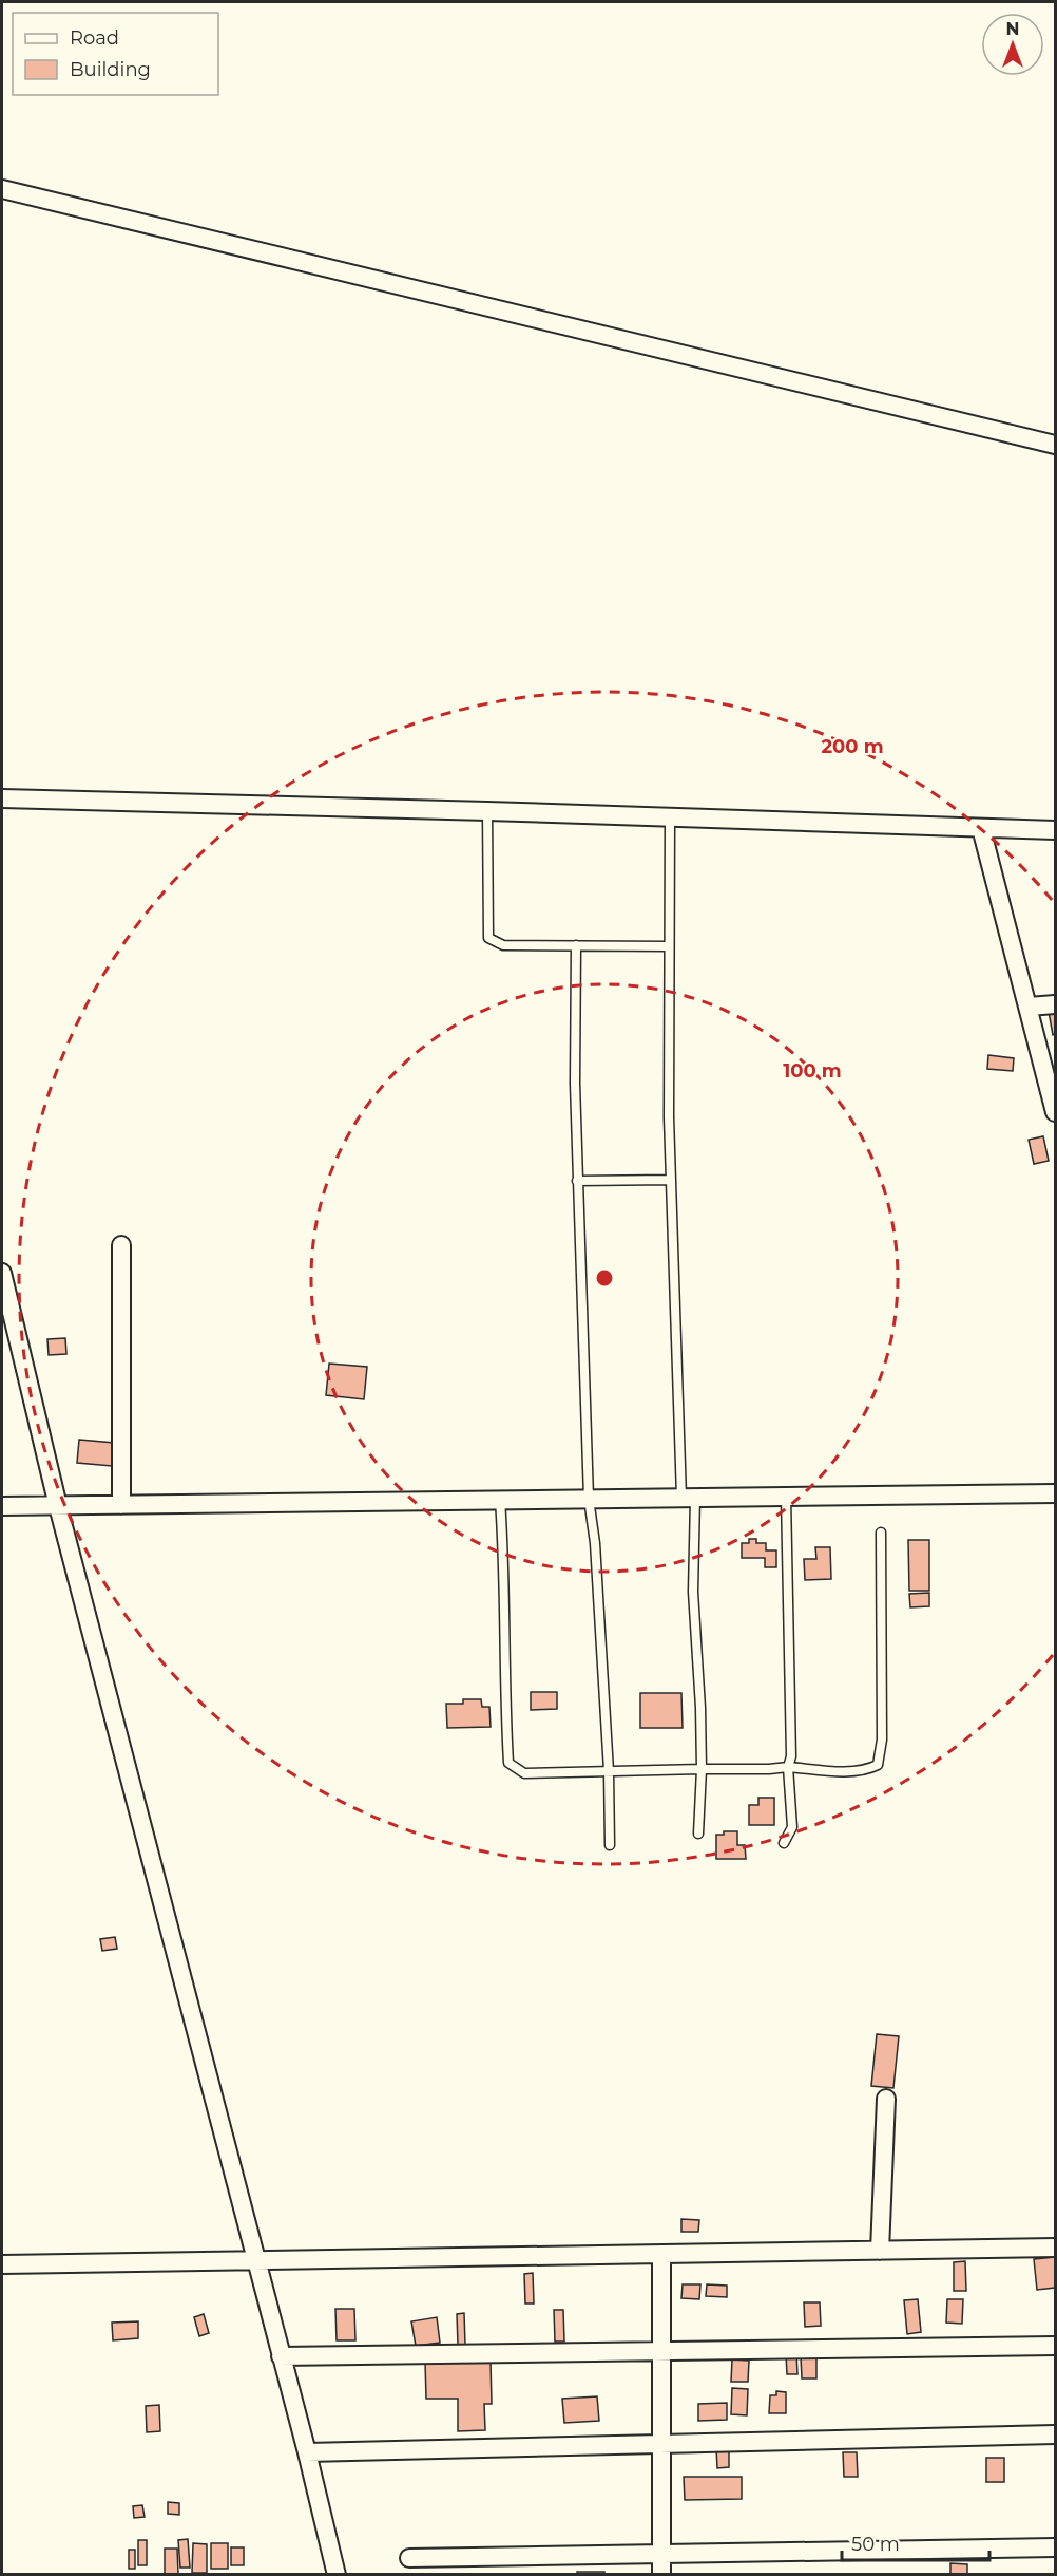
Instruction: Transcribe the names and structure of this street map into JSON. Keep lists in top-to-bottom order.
{
  "legend": ["Road", "Building"],
  "scale_bar": "50 m",
  "north": "top",
  "rings": ["200 m", "100 m"]
}
